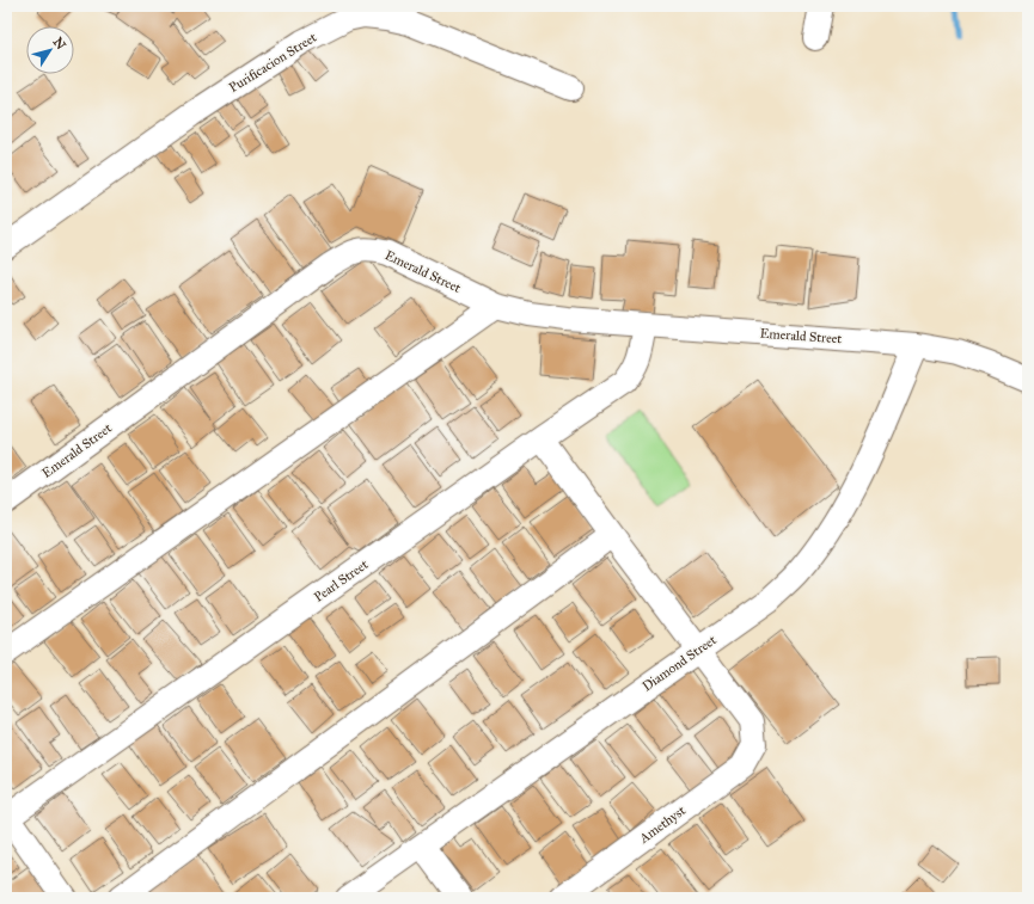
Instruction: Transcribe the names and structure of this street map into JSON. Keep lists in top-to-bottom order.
{
  "streets": {
    "street": [
      "Purificacion Street",
      "Emerald Street",
      "Pearl Street",
      "Diamond Street",
      "Amethyst"
    ]
  },
  "crossings": [
    ["Emerald Street", "Pearl Street"],
    ["Emerald Street", "Diamond Street"],
    ["Diamond Street", "Amethyst"]
  ],
  "north": "top right"
}
